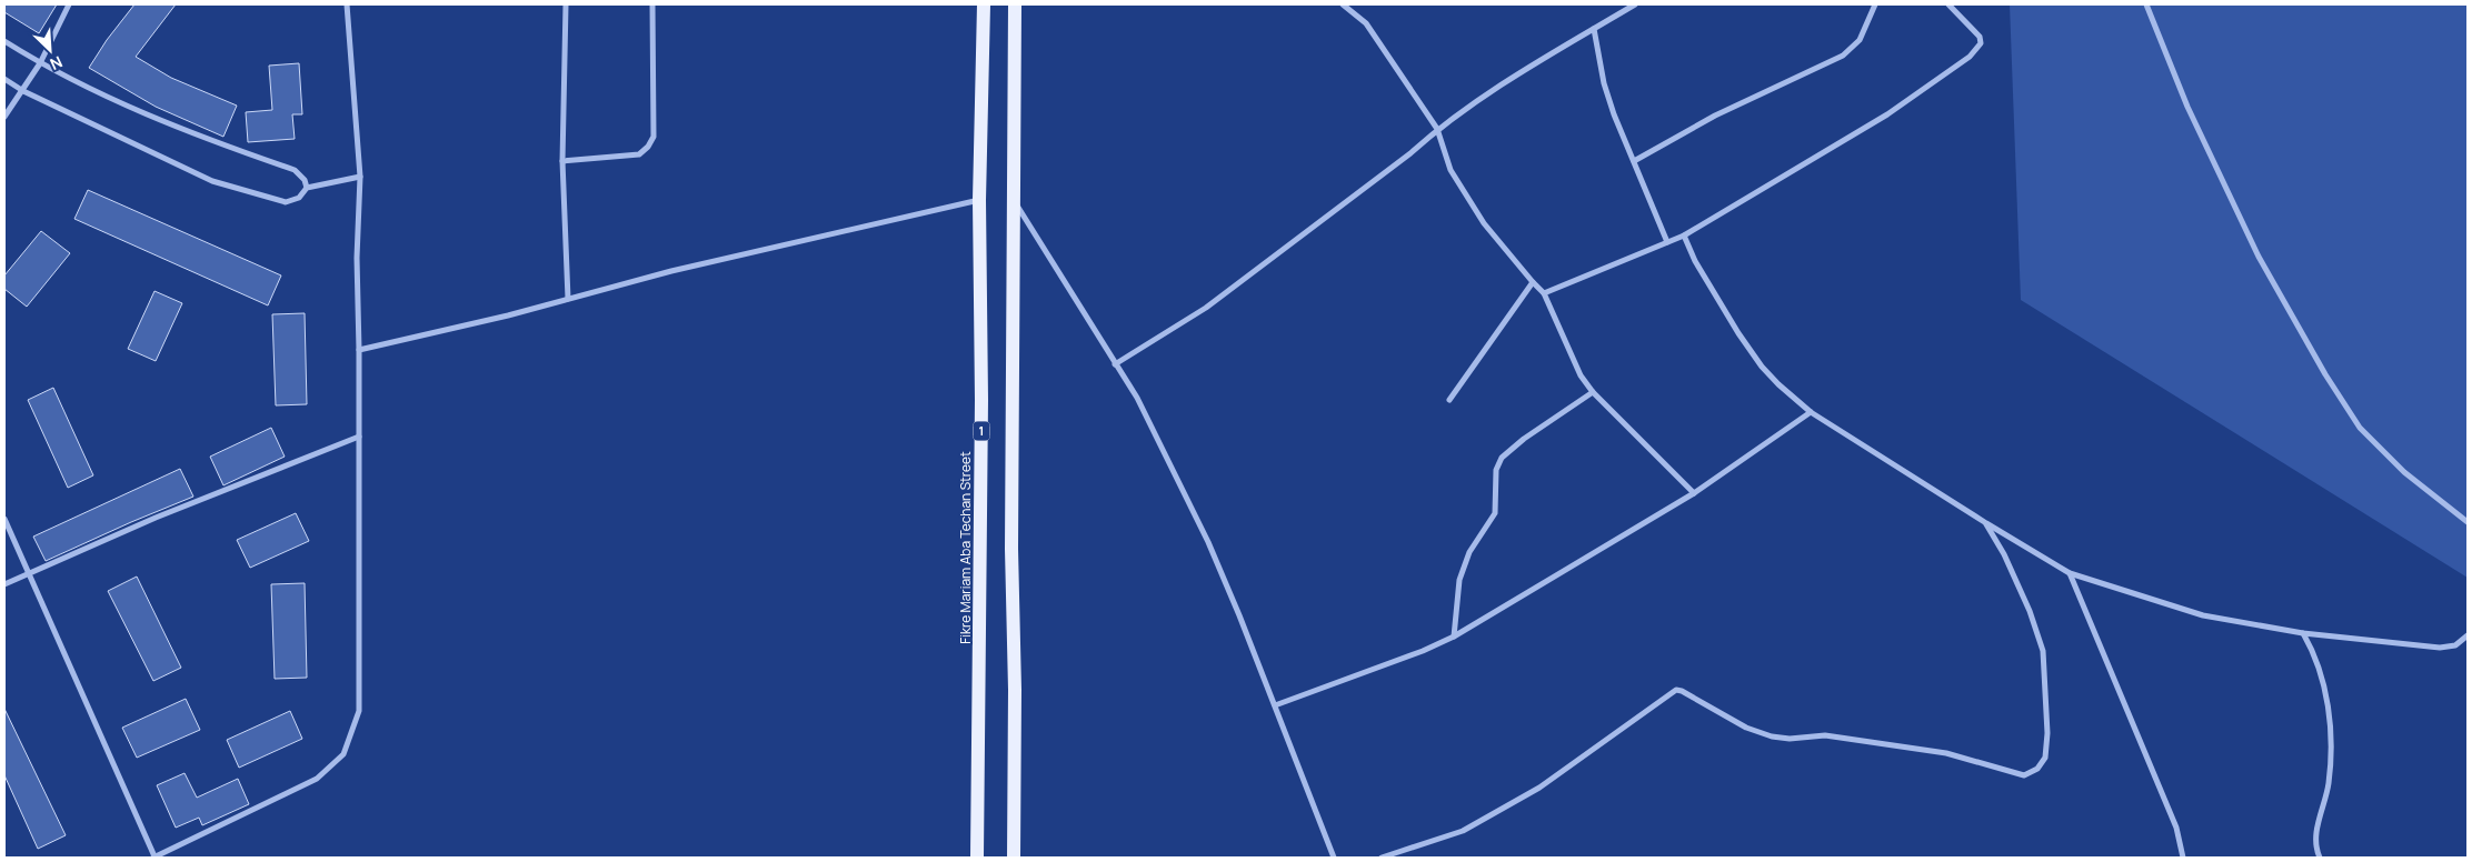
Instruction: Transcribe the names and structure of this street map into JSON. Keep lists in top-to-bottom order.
{
  "streets": {
    "main road": ["1", "Fikre Mariam Aba Techan Street"]
  },
  "north": "bottom right"
}
